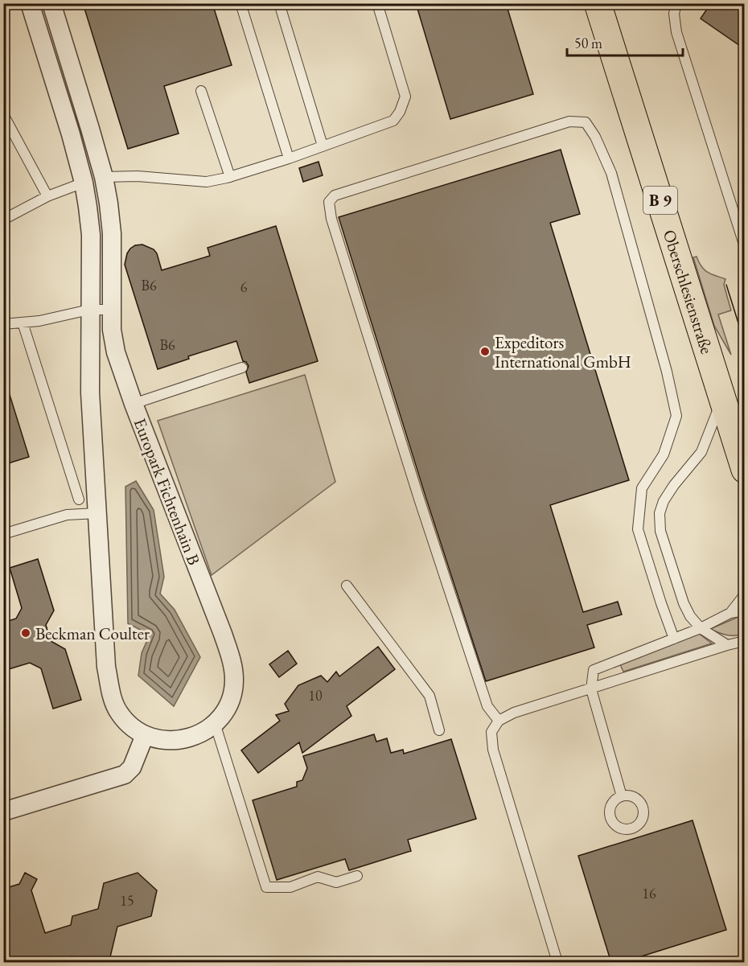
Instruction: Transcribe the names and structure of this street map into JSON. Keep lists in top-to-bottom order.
{
  "streets": {
    "main road": ["B 9", "Oberschlesienstraße"],
    "street": ["Europark Fichtenhain B"]
  },
  "places": ["Expeditors International GmbH", "Beckman Coulter"],
  "house_numbers": [
    "B6",
    "6",
    "B6",
    "10",
    "16",
    "15"
  ],
  "scale_bar": "50 m"
}
